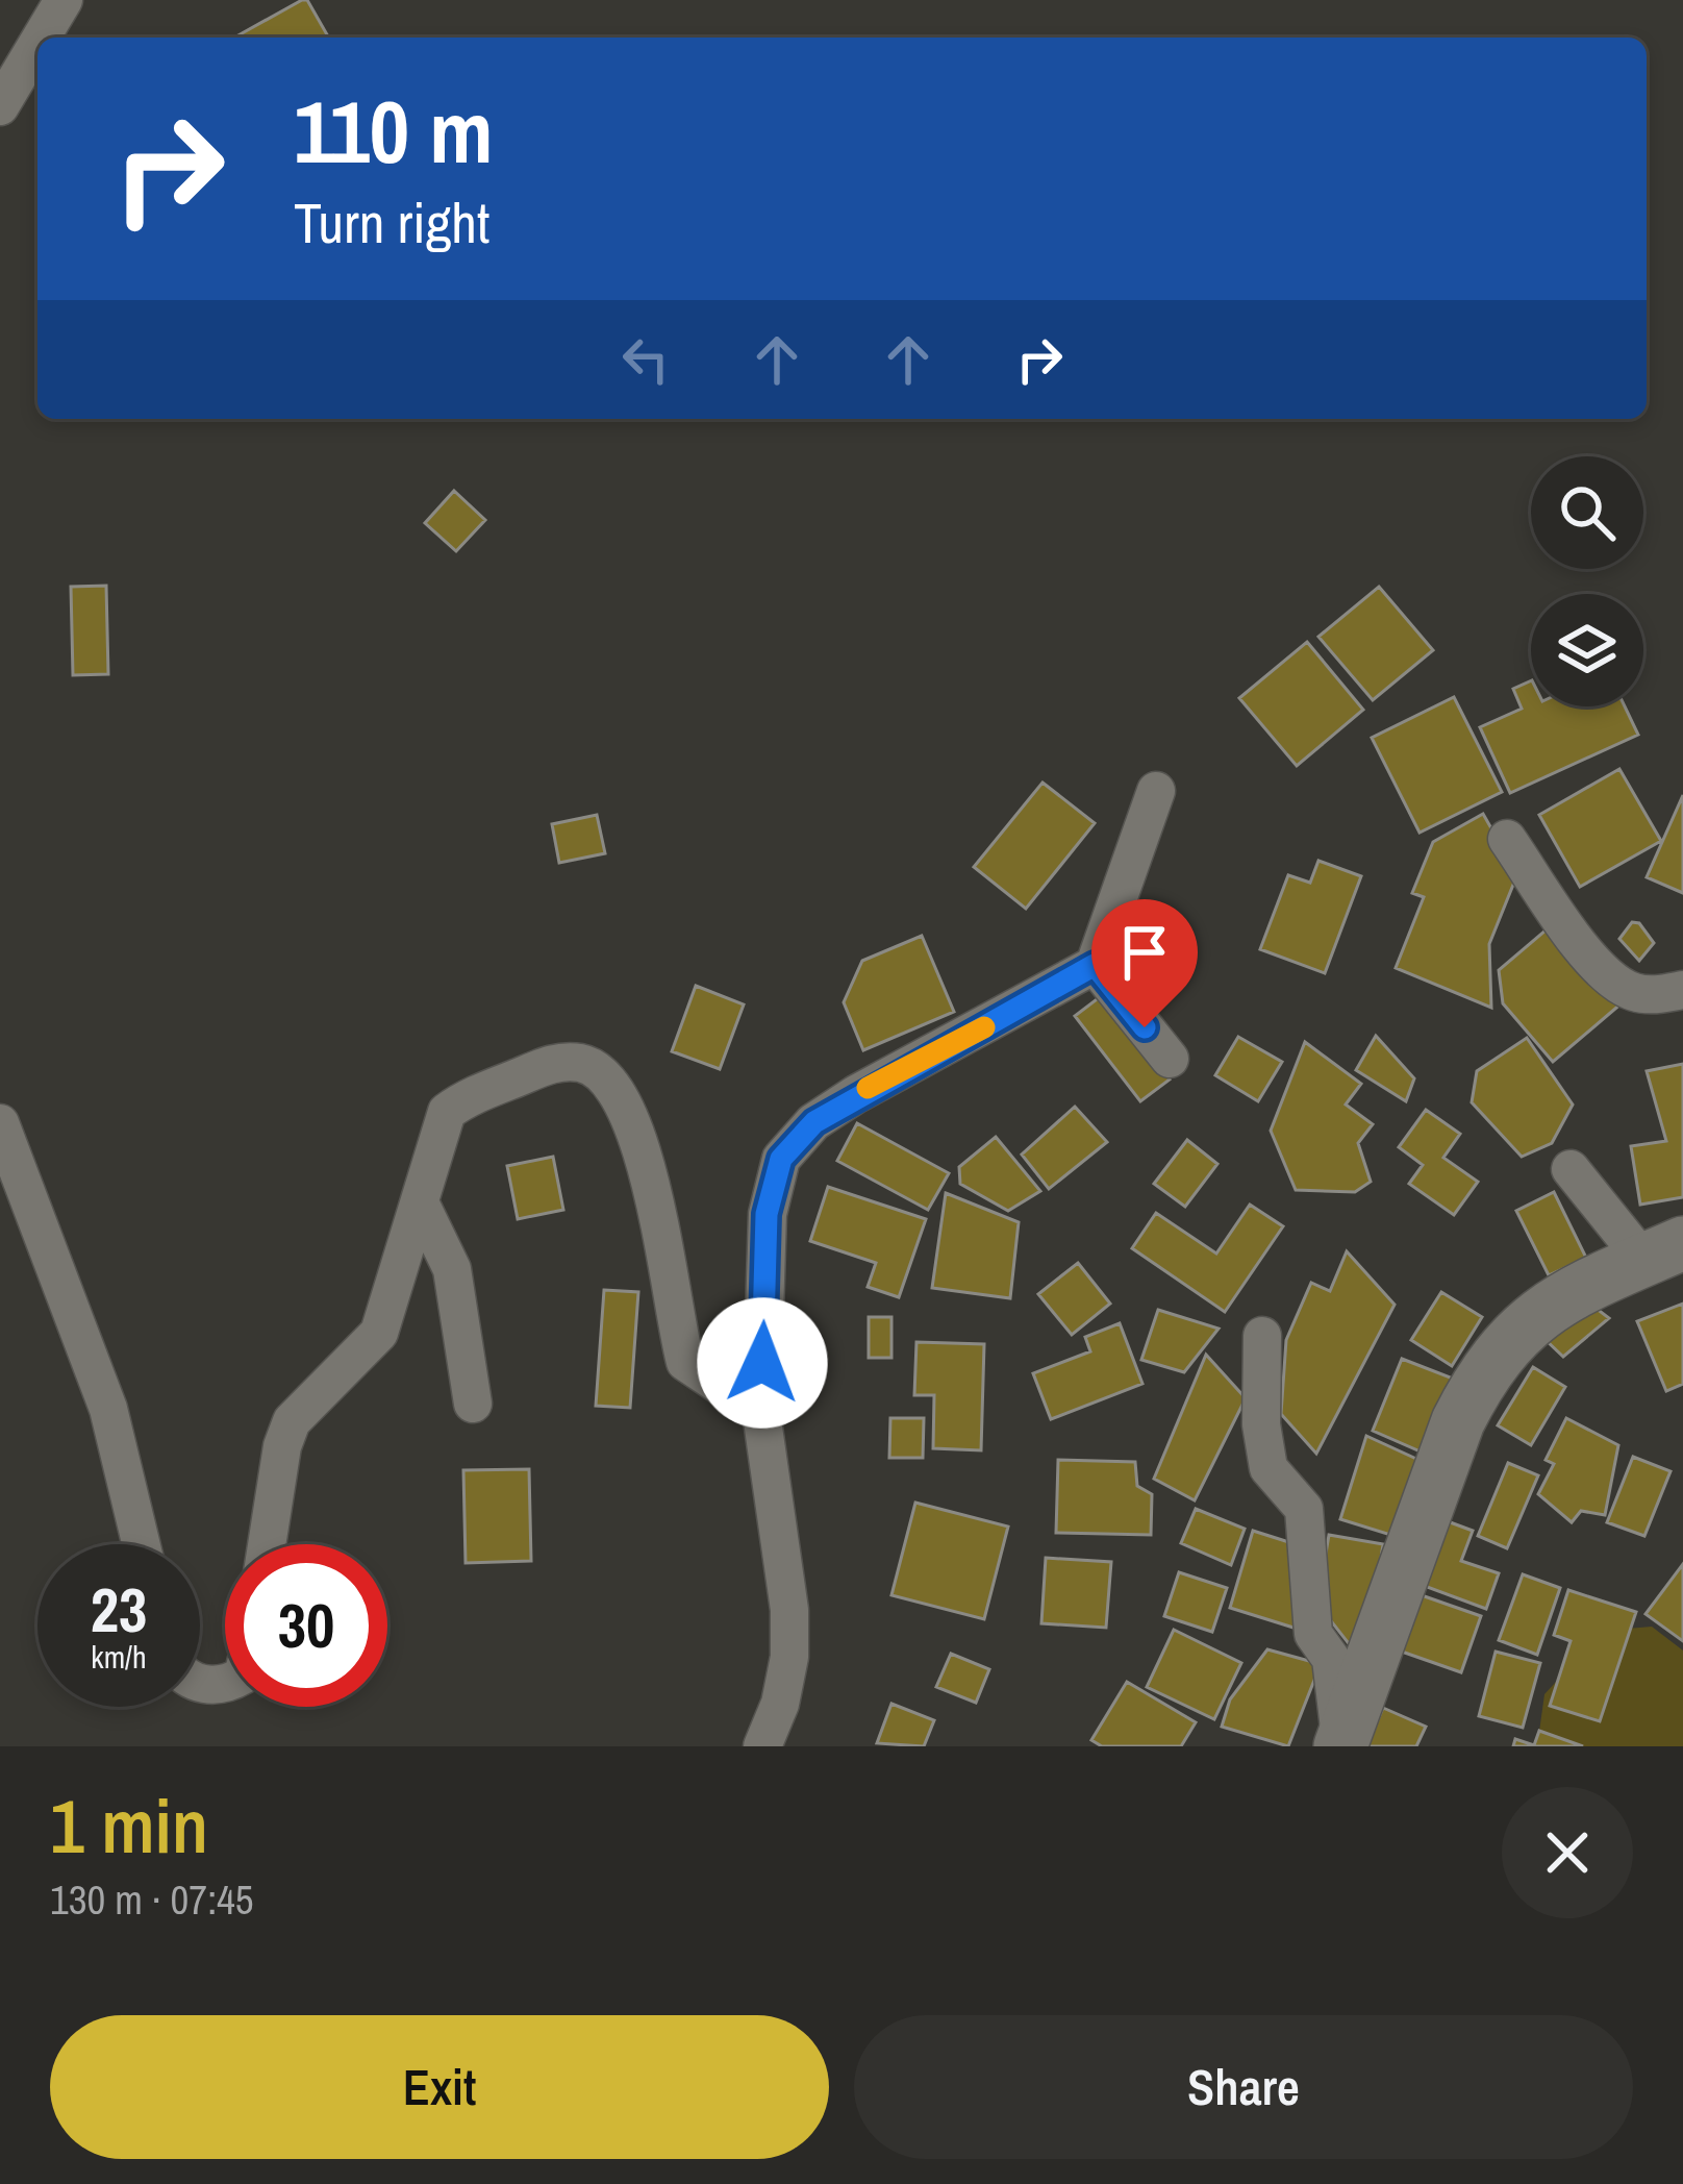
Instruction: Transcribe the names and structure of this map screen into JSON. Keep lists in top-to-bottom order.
{
  "page": {
    "turn": ["110 m", "Turn right"],
    "speed": "23 km/h",
    "limit": "30",
    "heading": ["1 min", "130 m · 07:45"],
    "buttons": ["Exit", "Share"]
  }
}
